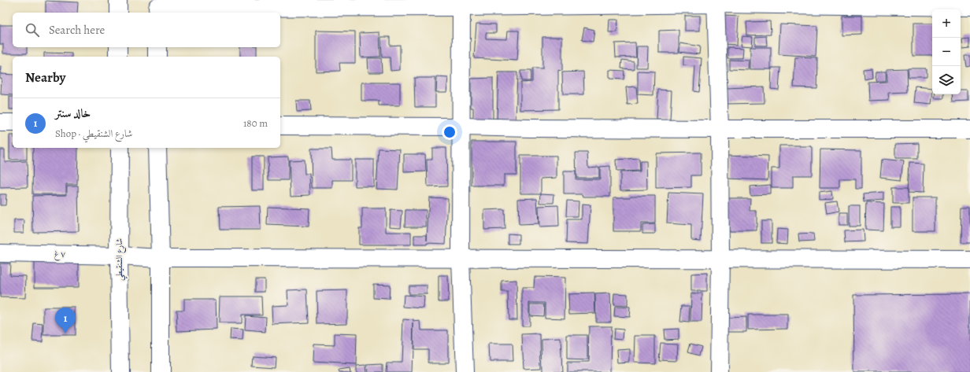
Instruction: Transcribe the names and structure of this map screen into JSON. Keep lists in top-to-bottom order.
{
  "streets": {
    "street": ["٧ غ", "شارع الشنقيطي"]
  },
  "crossings": [
    ["٧ غ", "شارع الشنقيطي"]
  ],
  "page": {
    "map_buttons": ["+", "−"],
    "search": "Search here",
    "heading": "Nearby",
    "list": [
      {
        "mark": "1",
        "name": "خالد سنتر",
        "note": "Shop · شارع الشنقيطي",
        "value": "180 m"
      }
    ],
    "pins": "1"
  }
}
